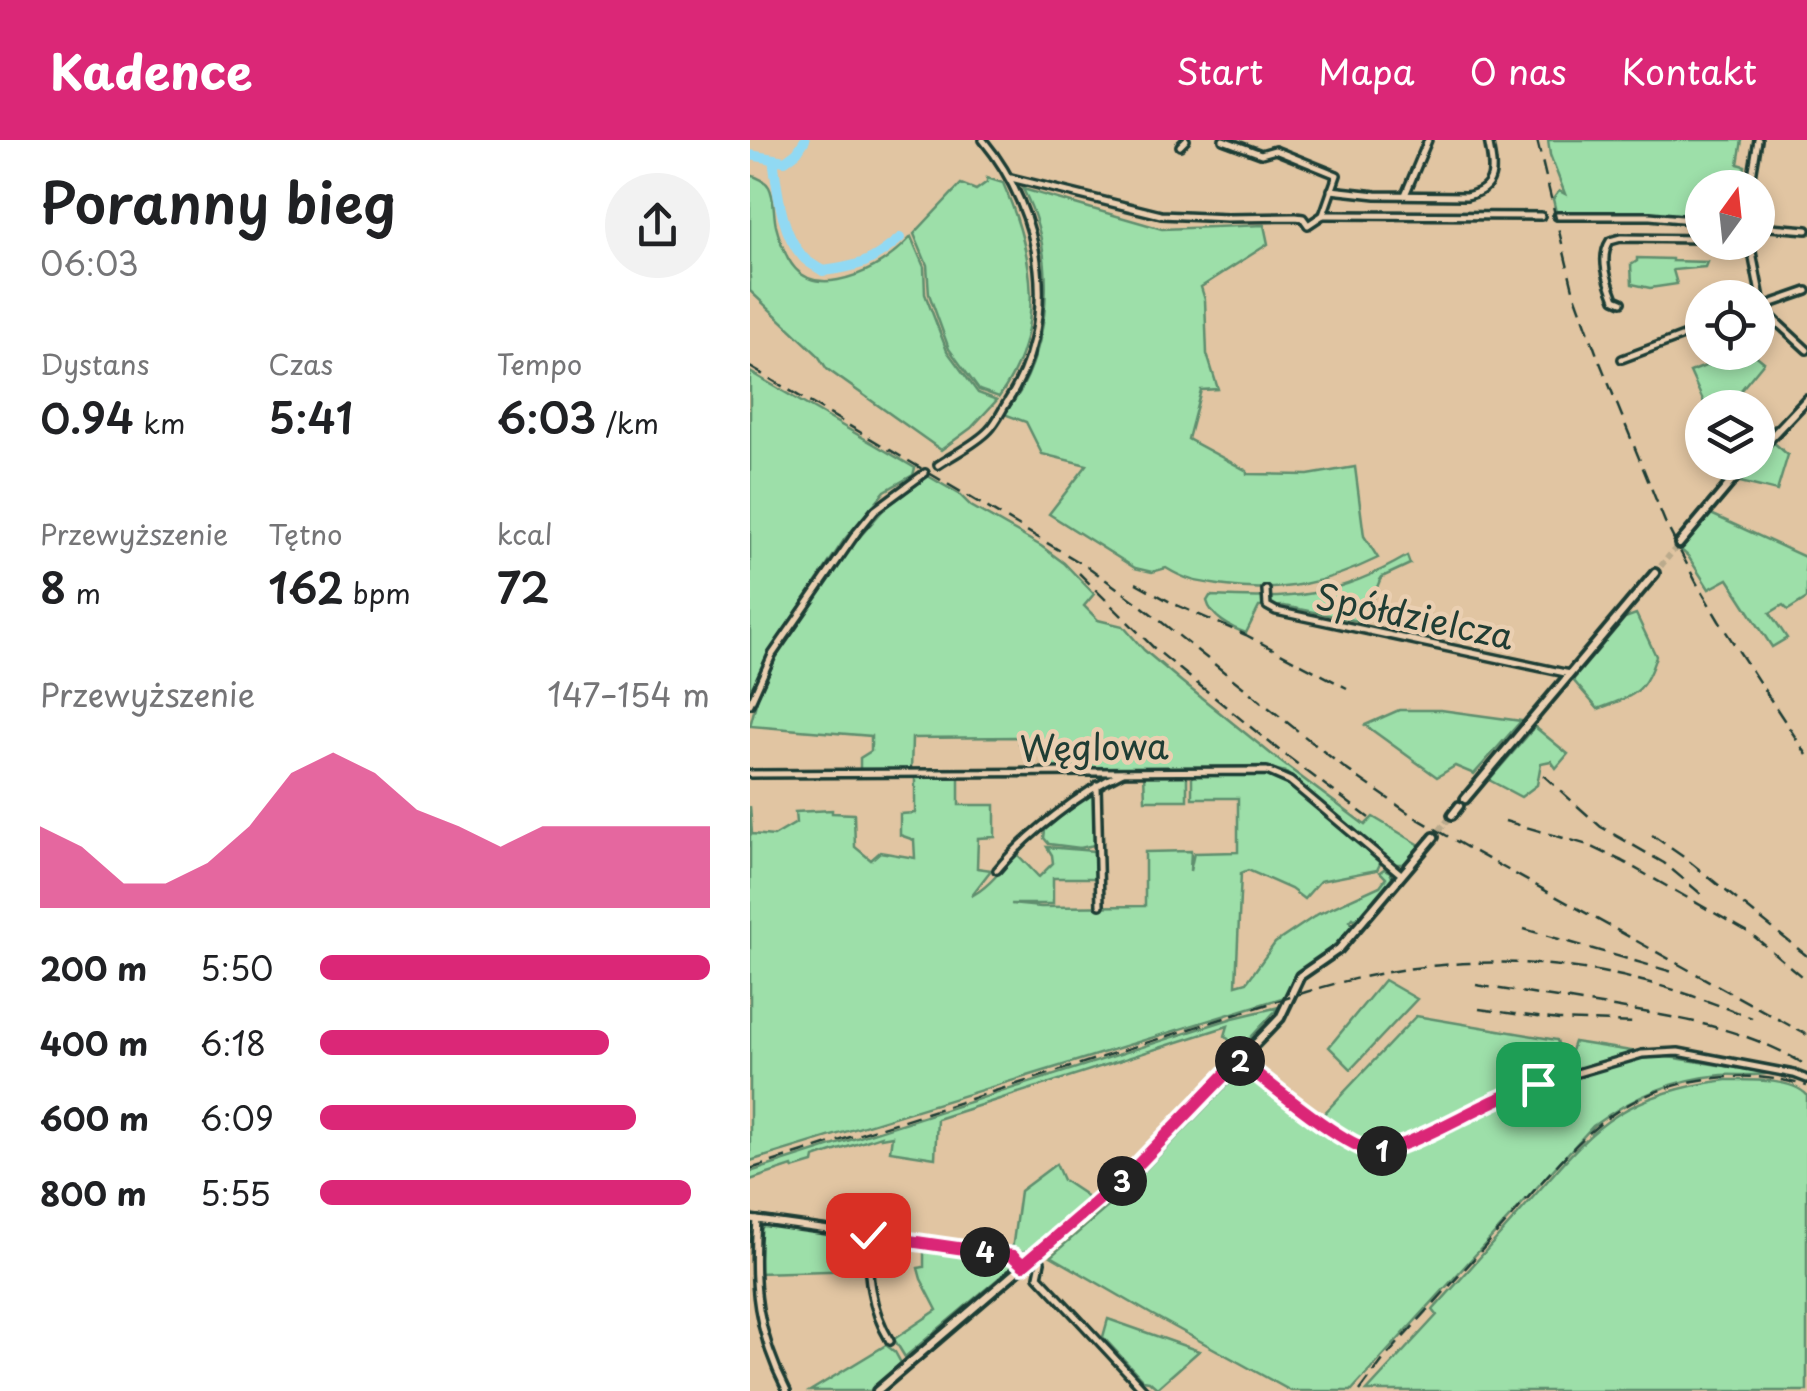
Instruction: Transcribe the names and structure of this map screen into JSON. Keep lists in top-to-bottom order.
{
  "streets": {
    "street": ["Spółdzielcza", "Węglowa"]
  },
  "north": "top",
  "page": {
    "header": "Kadence",
    "nav": [
      "Start",
      "Mapa",
      "O nas",
      "Kontakt"
    ],
    "heading": ["Poranny bieg", "06:03"],
    "stats": [
      ["Dystans", "0.94 km"],
      ["Czas", "5:41"],
      ["Tempo", "6:03 /km"],
      ["Przewyższenie", "8 m"],
      ["Tętno", "162 bpm"],
      ["kcal", "72"]
    ],
    "chart": ["Przewyższenie", "147–154 m"],
    "list": [
      {
        "name": "200 m",
        "note": "5:50"
      },
      {
        "name": "400 m",
        "note": "6:18"
      },
      {
        "name": "600 m",
        "note": "6:09"
      },
      {
        "name": "800 m",
        "note": "5:55"
      }
    ],
    "pins": [
      "2",
      "1",
      "3",
      "4"
    ]
  }
}
